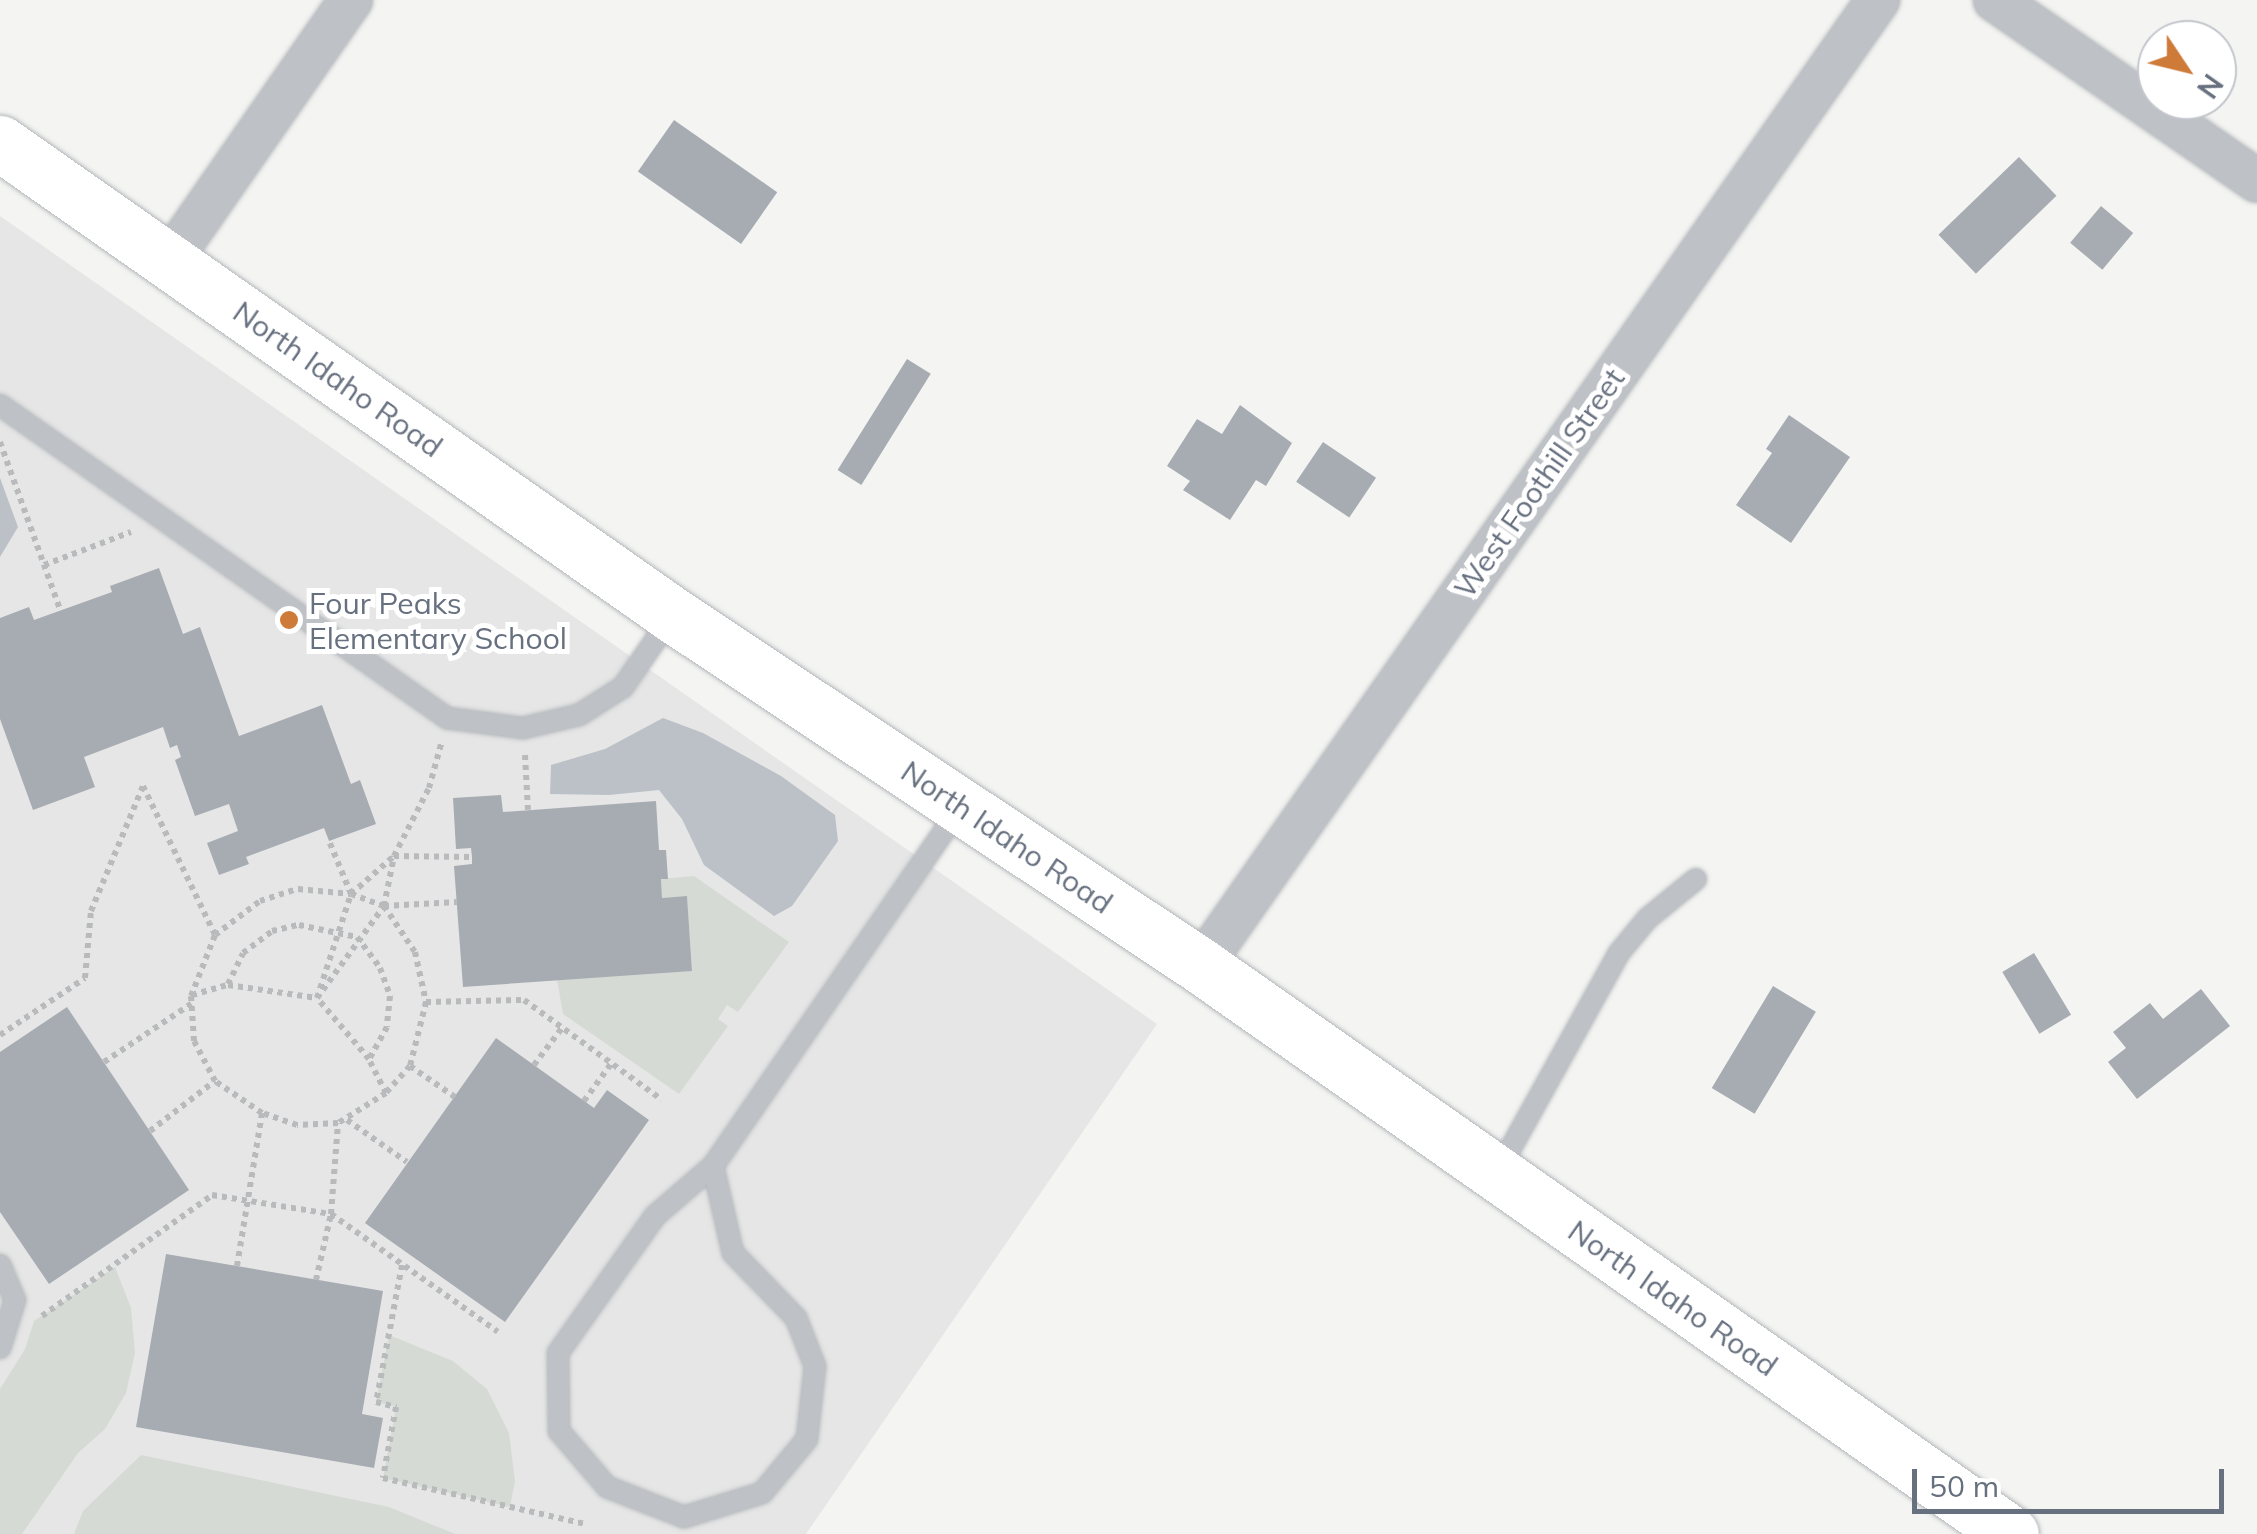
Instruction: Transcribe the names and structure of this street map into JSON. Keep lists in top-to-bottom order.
{
  "streets": {
    "street": ["North Idaho Road", "West Foothill Street"]
  },
  "crossings": [
    ["North Idaho Road", "West Foothill Street"]
  ],
  "places": ["Four Peaks Elementary School"],
  "scale_bar": "50 m",
  "north": "bottom right"
}
